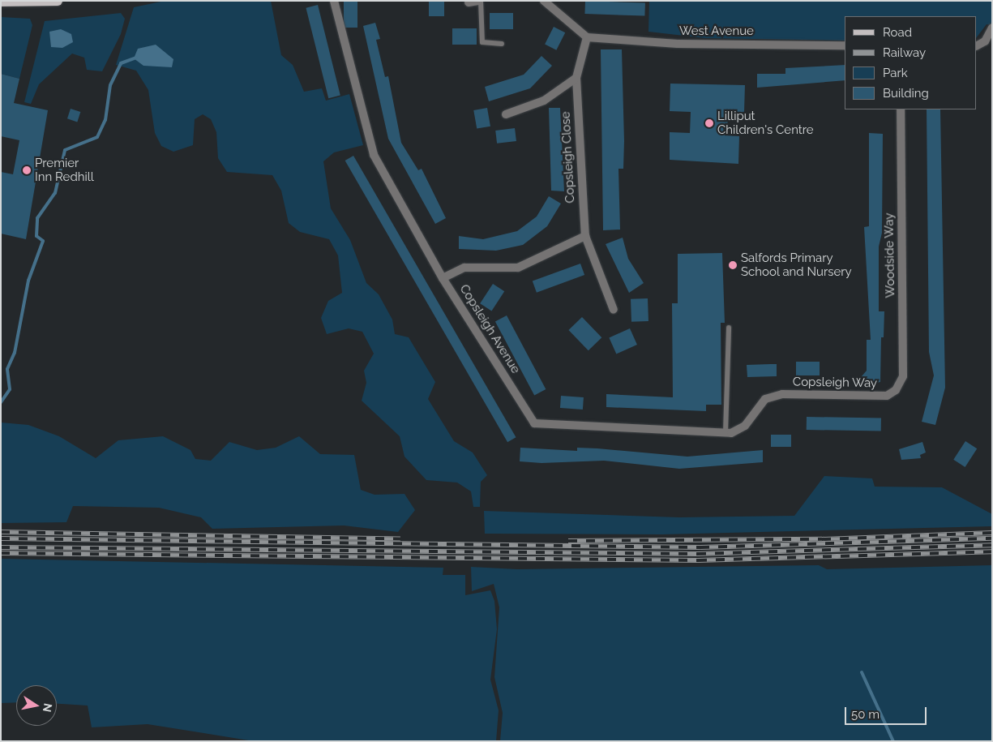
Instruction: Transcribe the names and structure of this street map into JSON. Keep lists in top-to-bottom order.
{
  "streets": {
    "street": [
      "West Avenue",
      "Copsleigh Close",
      "Woodside Way",
      "Copsleigh Avenue",
      "Copsleigh Way"
    ]
  },
  "crossings": [
    ["West Avenue", "Copsleigh Close"],
    ["Woodside Way", "Copsleigh Way"],
    ["Copsleigh Avenue", "Copsleigh Way"]
  ],
  "places": ["Lilliput Children's Centre", "Premier Inn Redhill", "Salfords Primary School and Nursery"],
  "legend": [
    "Road",
    "Railway",
    "Park",
    "Building"
  ],
  "scale_bar": "50 m",
  "north": "right"
}
